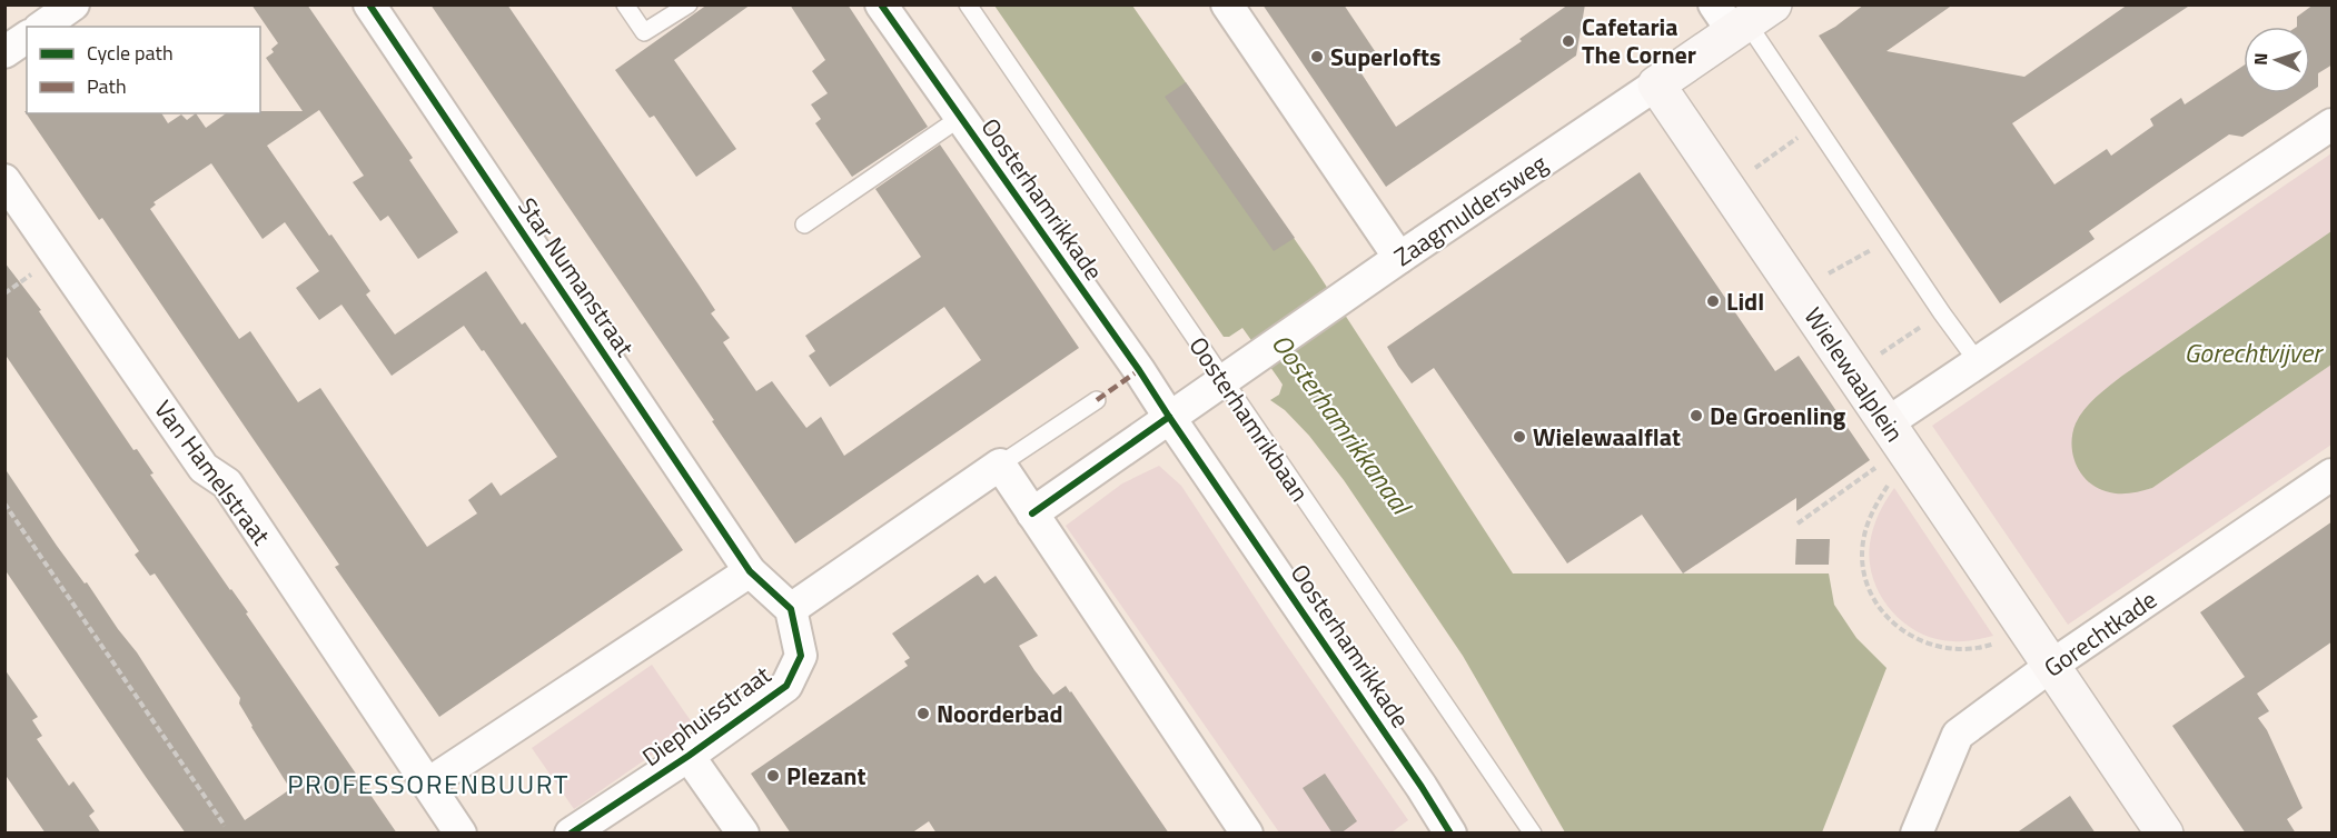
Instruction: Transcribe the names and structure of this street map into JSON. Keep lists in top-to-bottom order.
{
  "streets": {
    "street": [
      "Oosterhamrikkade",
      "Zaagmuldersweg",
      "Star Numanstraat",
      "Wielewaalplein",
      "Van Hamelstraat",
      "Gorechtkade",
      "Diephuisstraat"
    ],
    "lane": ["Oosterhamrikbaan"]
  },
  "crossings": [
    ["Oosterhamrikkade", "Zaagmuldersweg"],
    ["Zaagmuldersweg", "Wielewaalplein"],
    ["Zaagmuldersweg", "Oosterhamrikbaan"],
    ["Wielewaalplein", "Gorechtkade"]
  ],
  "districts": ["PROFESSORENBUURT"],
  "water": ["Gorechtvijver", "Oosterhamrikkanaal"],
  "places": [
    "Cafetaria The Corner",
    "Superlofts",
    "Lidl",
    "De Groenling",
    "Wielewaalflat",
    "Noorderbad",
    "Plezant"
  ],
  "legend": ["Cycle path", "Path"],
  "north": "left"
}
